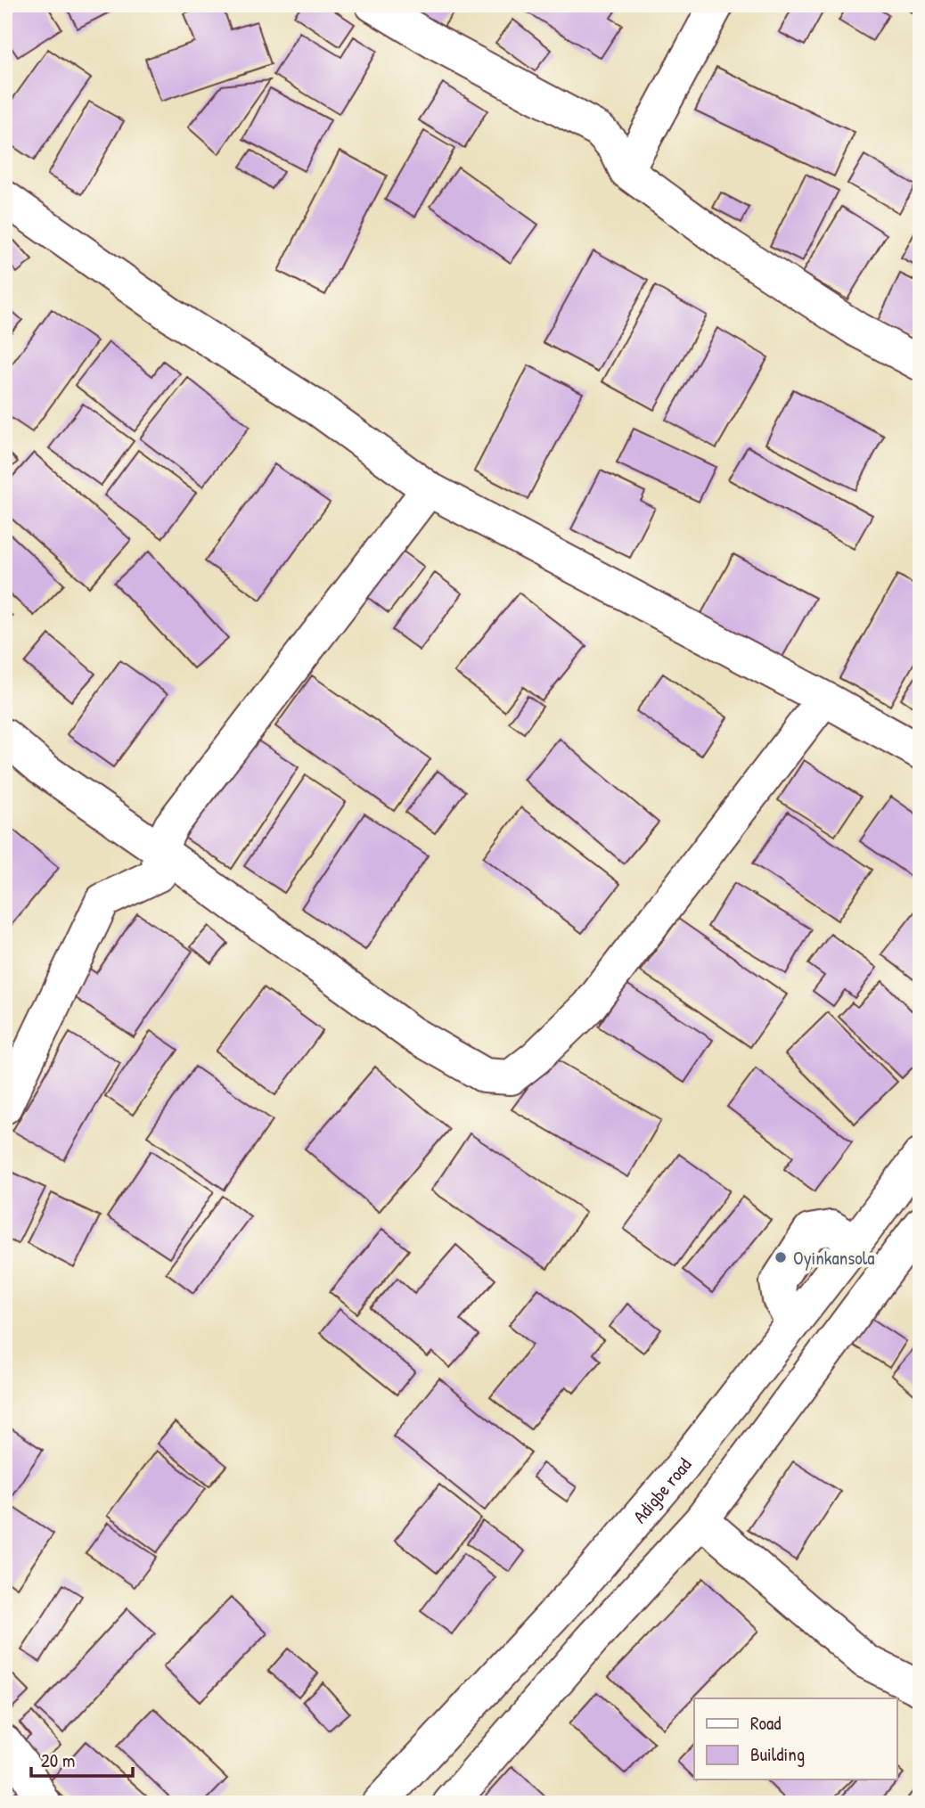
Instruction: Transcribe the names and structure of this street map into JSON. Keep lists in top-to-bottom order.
{
  "streets": {
    "street": ["Adigbe road"]
  },
  "places": ["Oyinkansola"],
  "legend": ["Road", "Building"],
  "scale_bar": "20 m"
}
